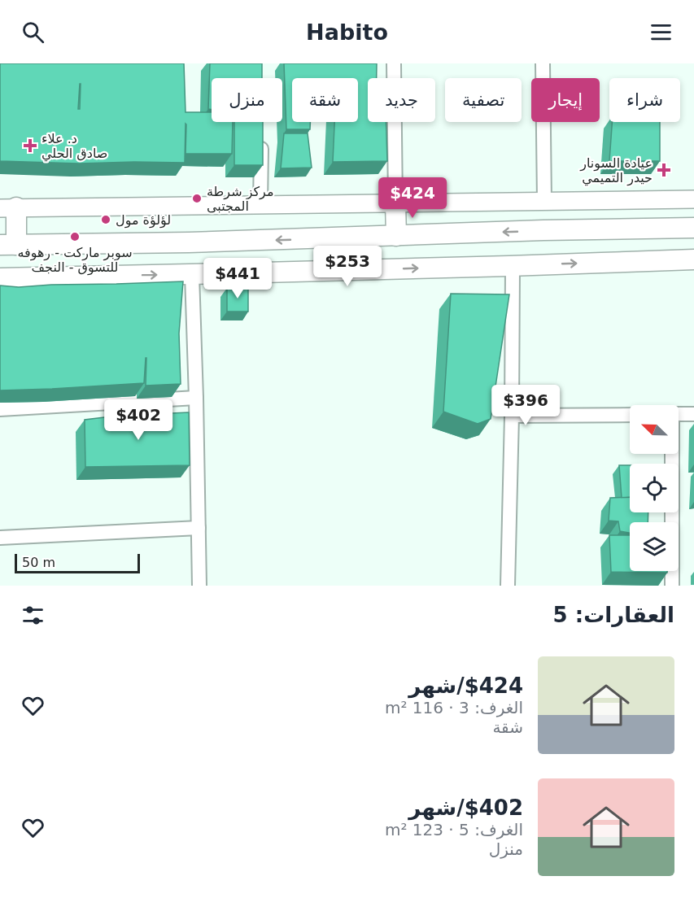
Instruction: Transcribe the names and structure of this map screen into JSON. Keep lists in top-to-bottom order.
{
  "places": {
    "health": ["د. علاء صادق الحلي", "عيادة السونار حيدر التميمي"],
    "other": ["مركز شرطة المجتبى", "لؤلؤة مول", "سوبر ماركت - رهوفه للتسوق - النجف"]
  },
  "scale_bar": "50 m",
  "north": "top left",
  "page": {
    "header": "Habito",
    "chip": [
      "شراء",
      "إيجار",
      "تصفية",
      "جديد",
      "شقة",
      "منزل"
    ],
    "price": [
      "$424",
      "$253",
      "$441",
      "$396",
      "$402"
    ],
    "scale": "50 m",
    "heading": "العقارات: 5",
    "list": [
      {
        "name": "$424/شهر",
        "note": "الغرف: 3 · 116 m² · شقة"
      },
      {
        "name": "$402/شهر",
        "note": "الغرف: 5 · 123 m² · منزل"
      }
    ]
  }
}
